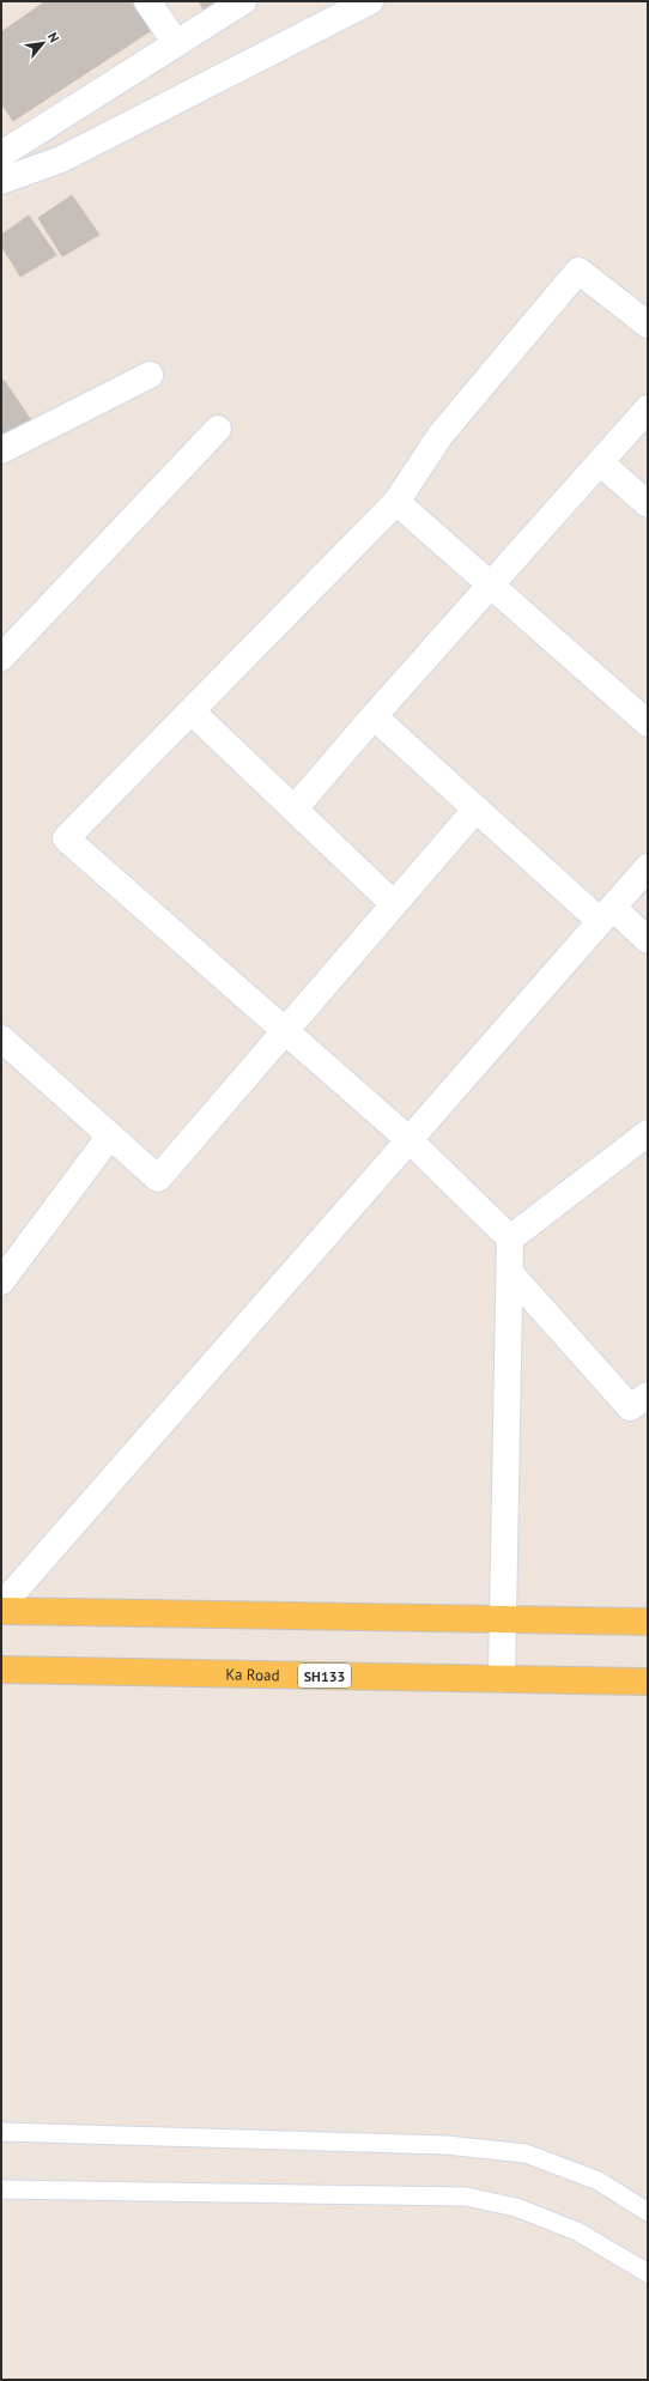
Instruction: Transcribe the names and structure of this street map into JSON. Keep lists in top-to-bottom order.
{
  "streets": {
    "main road": ["Ka Road", "SH133"]
  },
  "north": "top right"
}
